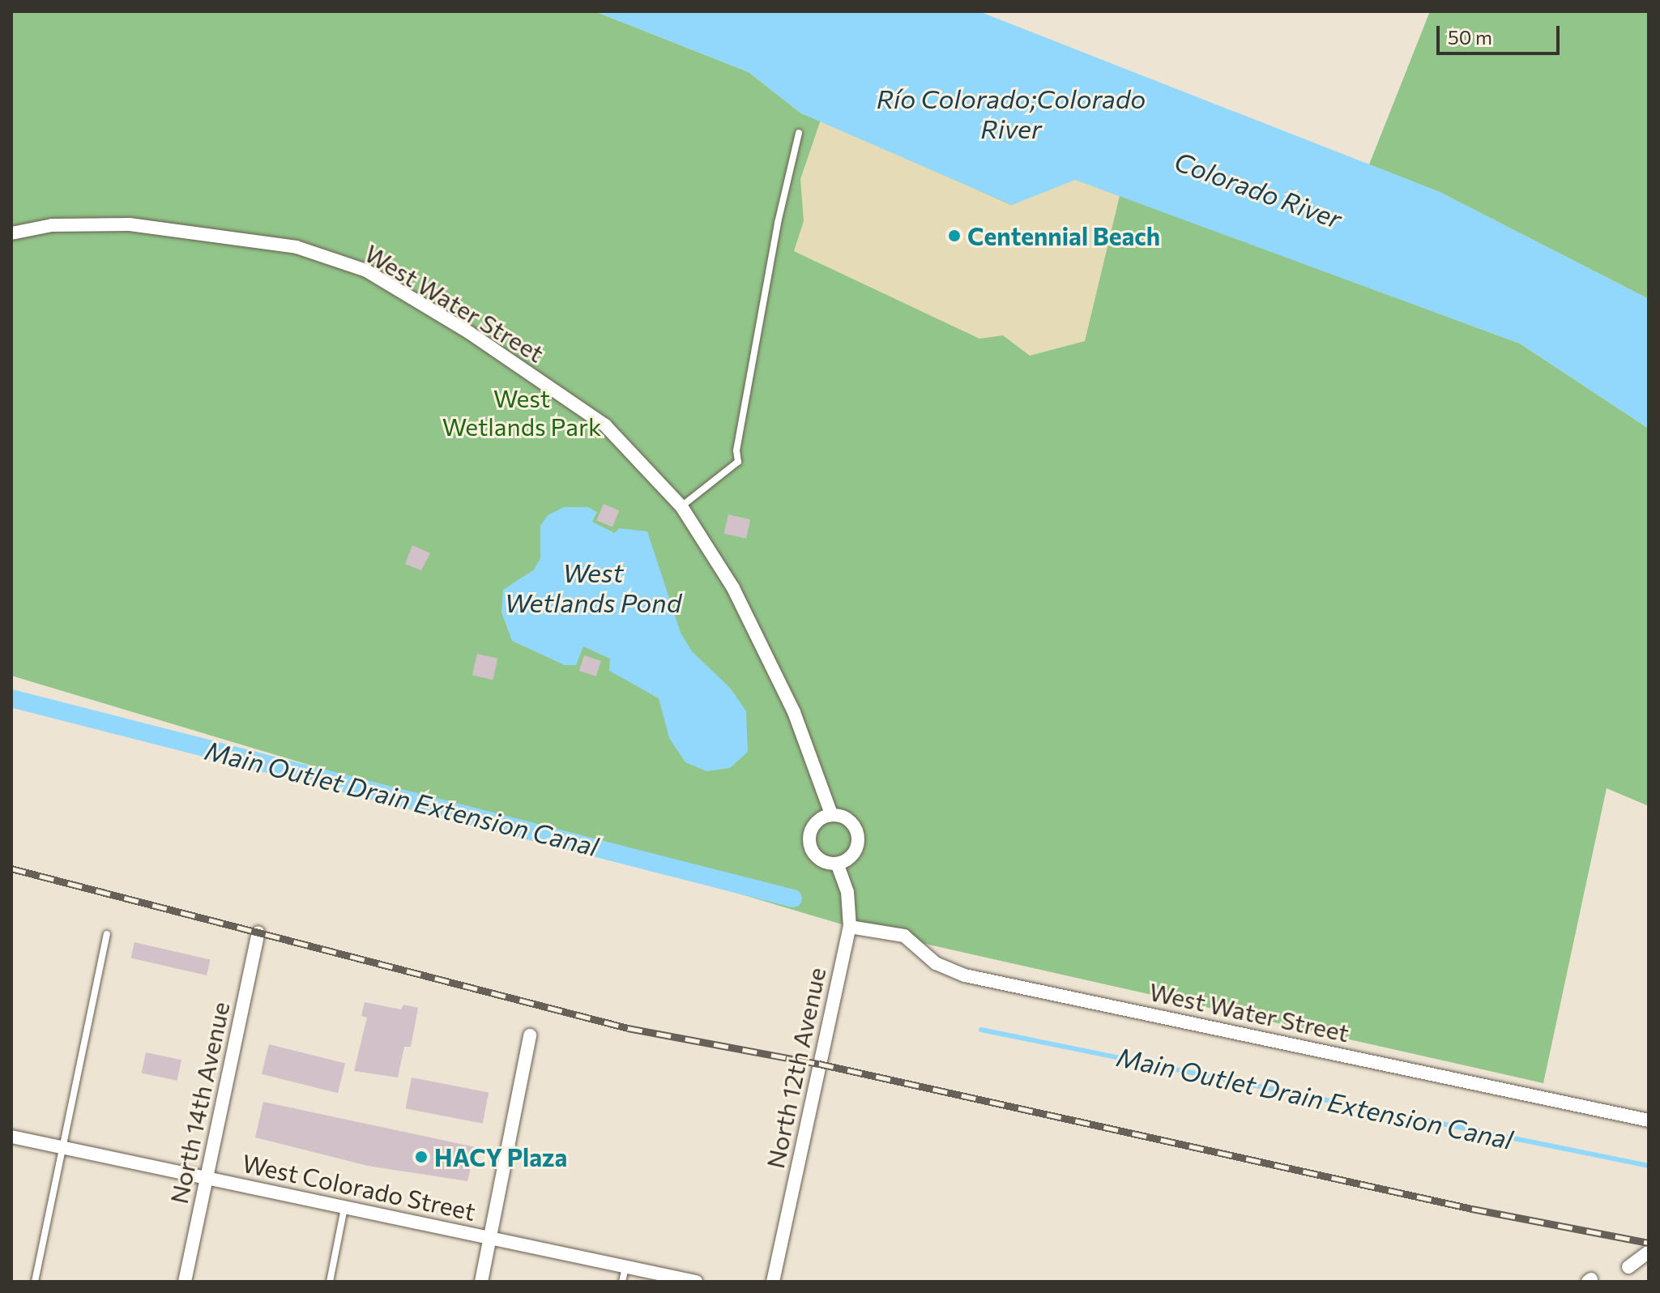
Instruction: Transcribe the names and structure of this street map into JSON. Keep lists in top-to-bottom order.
{
  "streets": {
    "street": [
      "West Water Street",
      "North 12th Avenue",
      "North 14th Avenue",
      "West Colorado Street"
    ]
  },
  "crossings": [
    ["West Water Street", "North 12th Avenue"],
    ["North 14th Avenue", "West Colorado Street"]
  ],
  "water": [
    "Río Colorado;Colorado River",
    "Colorado River",
    "West Wetlands Pond",
    "Main Outlet Drain Extension Canal"
  ],
  "parks": ["West Wetlands Park"],
  "places": ["Centennial Beach", "HACY Plaza"],
  "scale_bar": "50 m"
}
